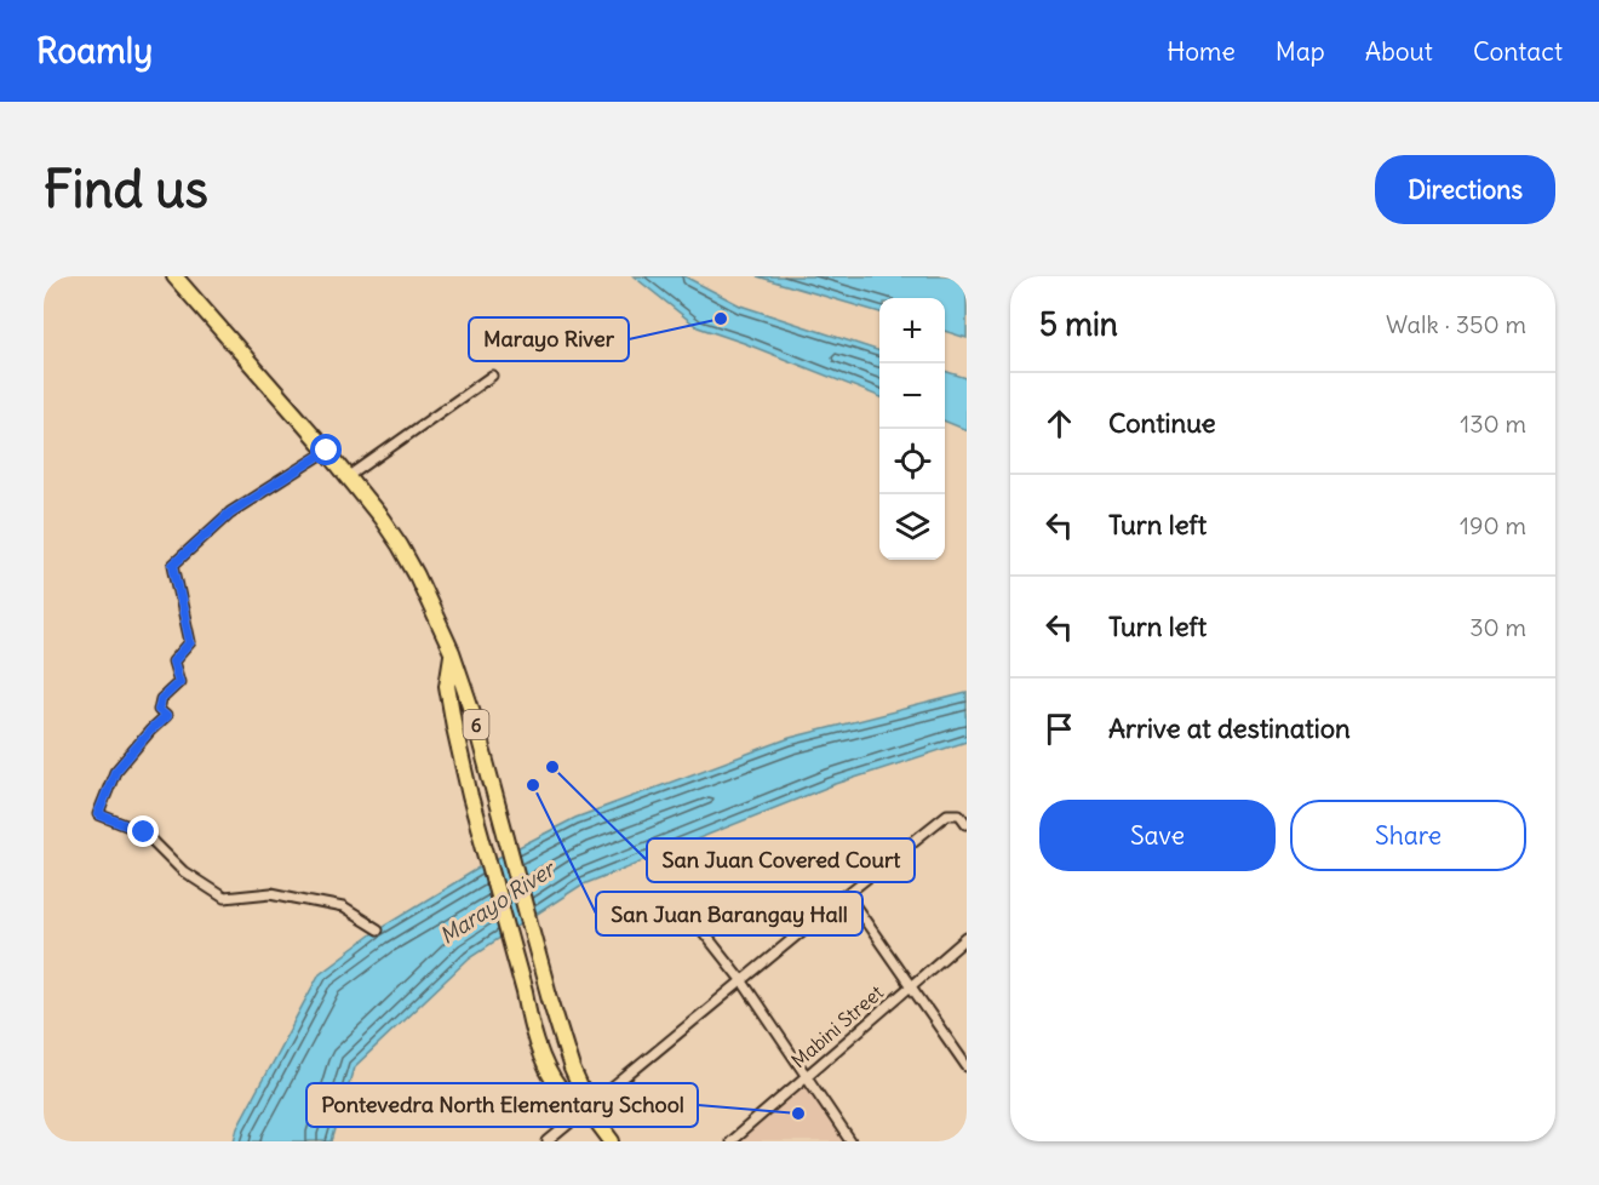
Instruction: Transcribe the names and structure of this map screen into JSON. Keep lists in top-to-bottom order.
{
  "streets": {
    "highway": ["6"],
    "street": ["Mabini Street"]
  },
  "water": ["Marayo River"],
  "places": [
    "Marayo River",
    "San Juan Covered Court",
    "San Juan Barangay Hall",
    "Pontevedra North Elementary School"
  ],
  "page": {
    "header": "Roamly",
    "nav": [
      "Home",
      "Map",
      "About",
      "Contact"
    ],
    "buttons": [
      "Directions",
      ["Save", "Share"]
    ],
    "title": "Find us",
    "heading": ["5 min", "Walk · 350 m"],
    "map_buttons": ["+", "−"],
    "list": [
      ["Continue", "130 m"],
      ["Turn left", "190 m"],
      ["Turn left", "30 m"],
      "Arrive at destination"
    ]
  }
}
